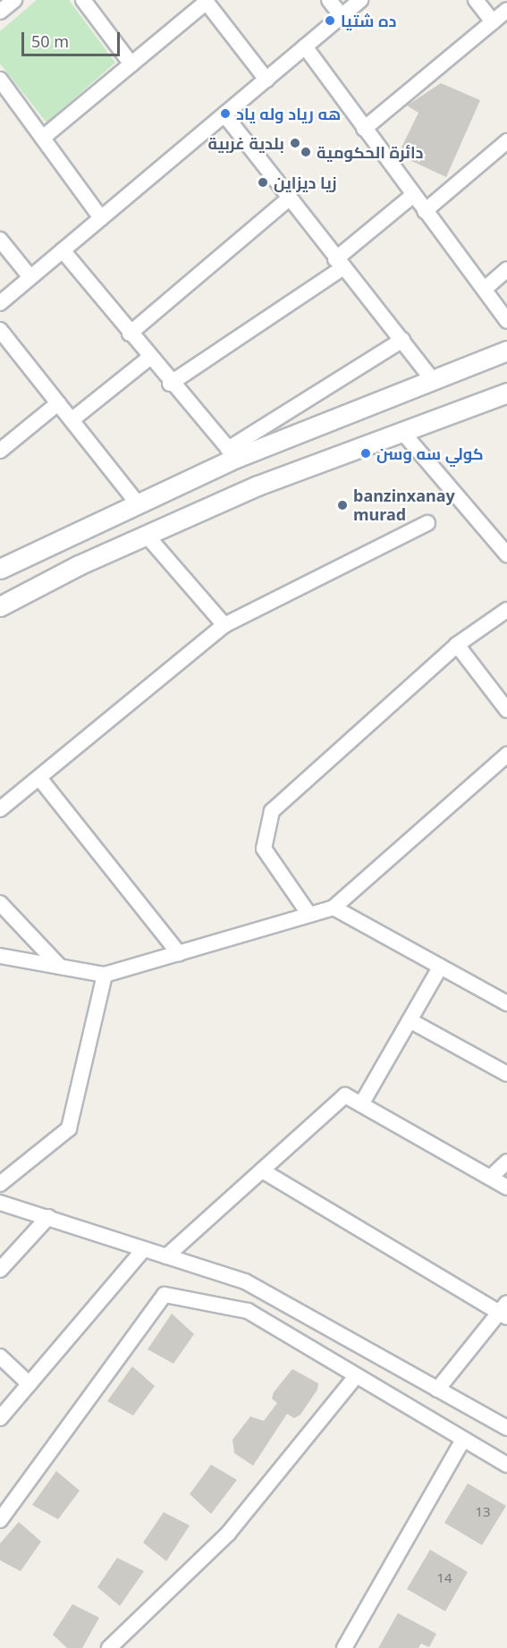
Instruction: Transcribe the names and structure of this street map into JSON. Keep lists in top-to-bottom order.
{
  "places": [
    "ده شتيا",
    "هه رياد وله ياد",
    "بلدية غربية",
    "دائرة الحكومية",
    "زیا دیزاین",
    "كولي سه وسن",
    "banzinxanay murad"
  ],
  "house_numbers": ["13", "14"],
  "scale_bar": "50 m"
}
